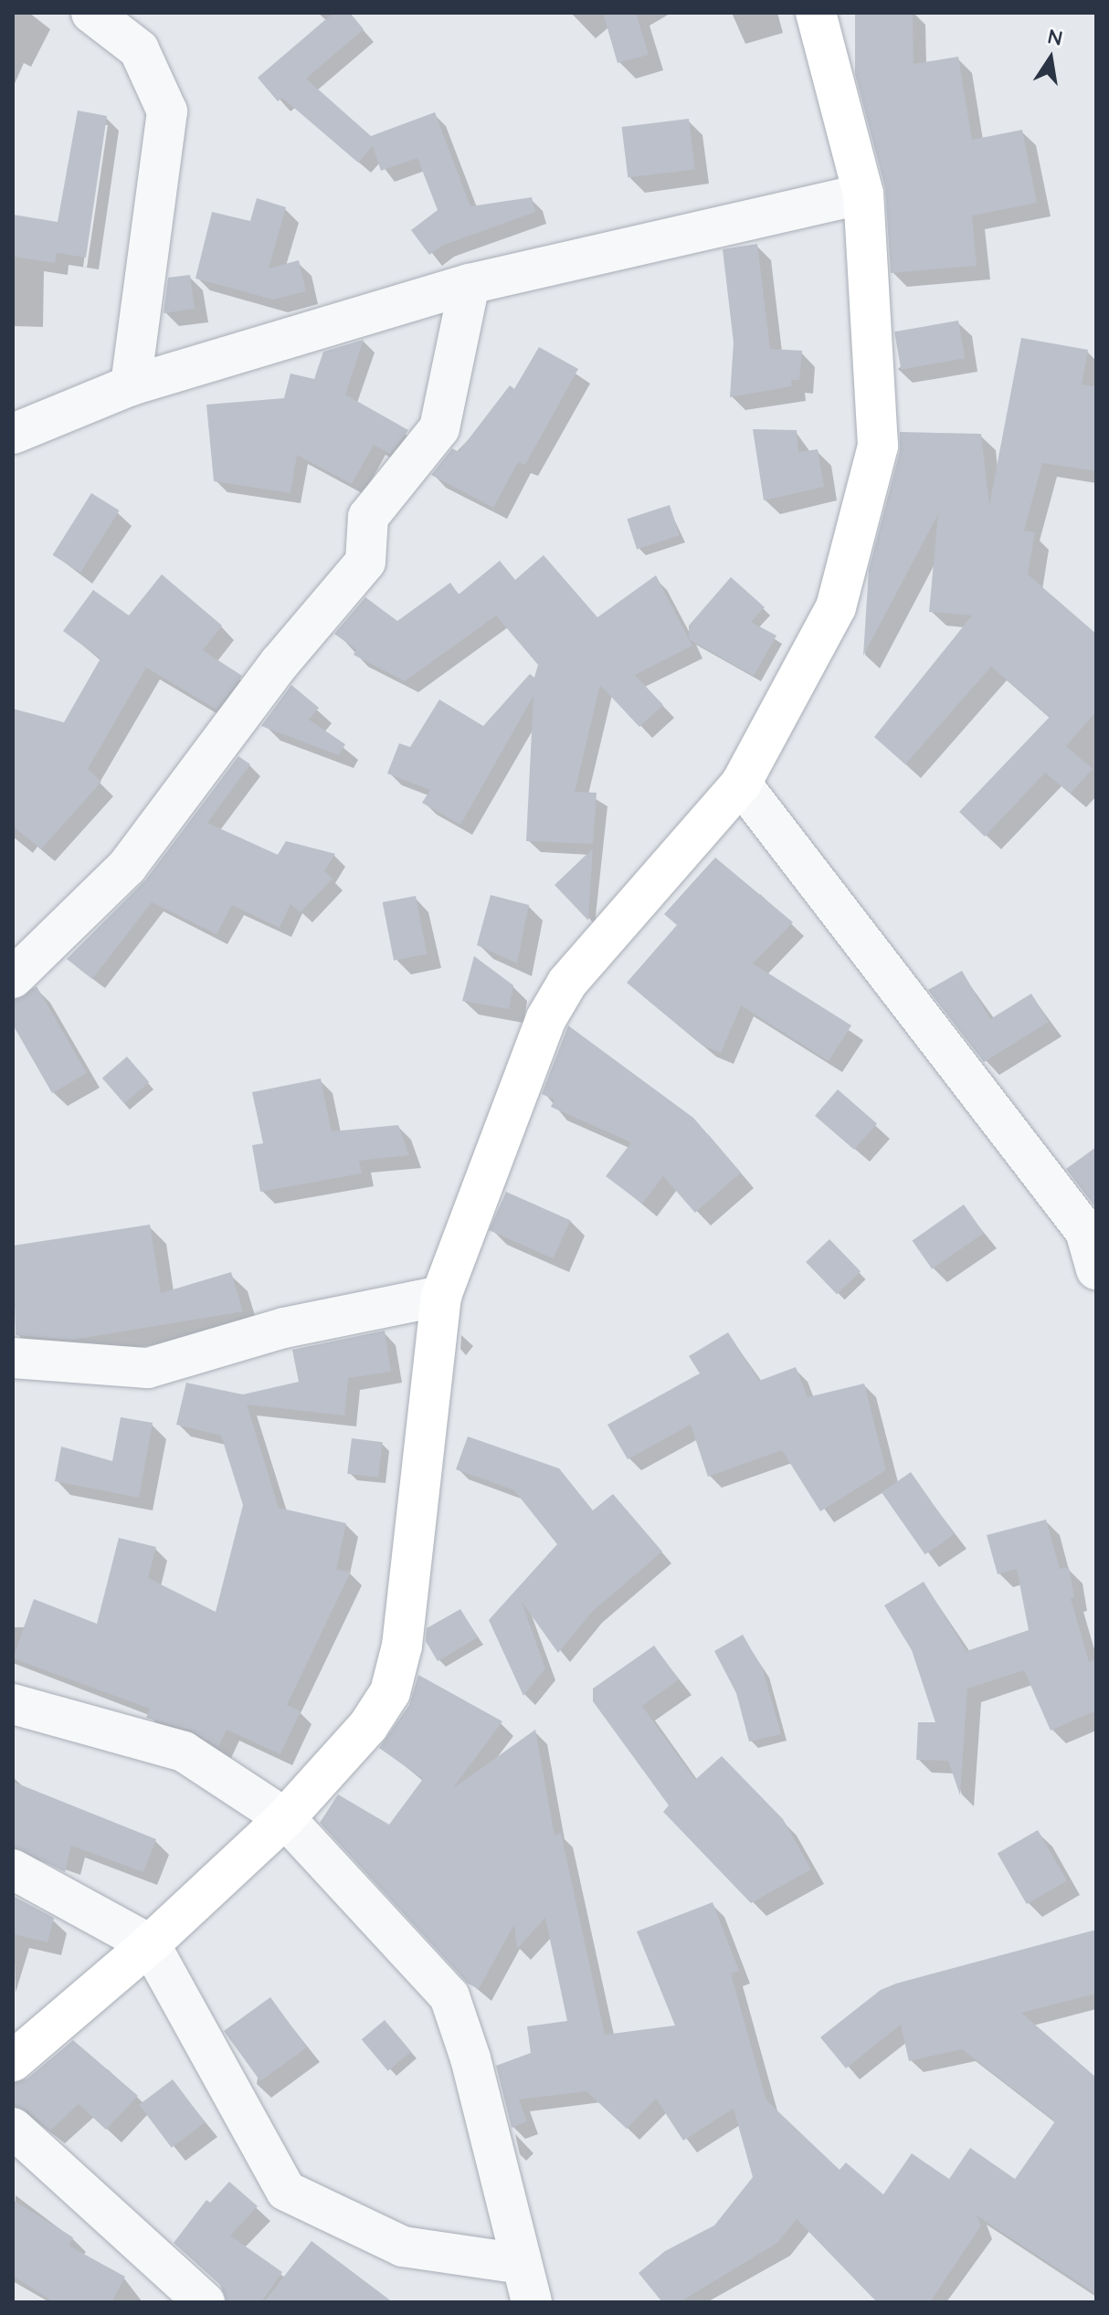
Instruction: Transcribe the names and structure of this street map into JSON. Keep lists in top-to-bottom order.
{
  "north": "top"
}
